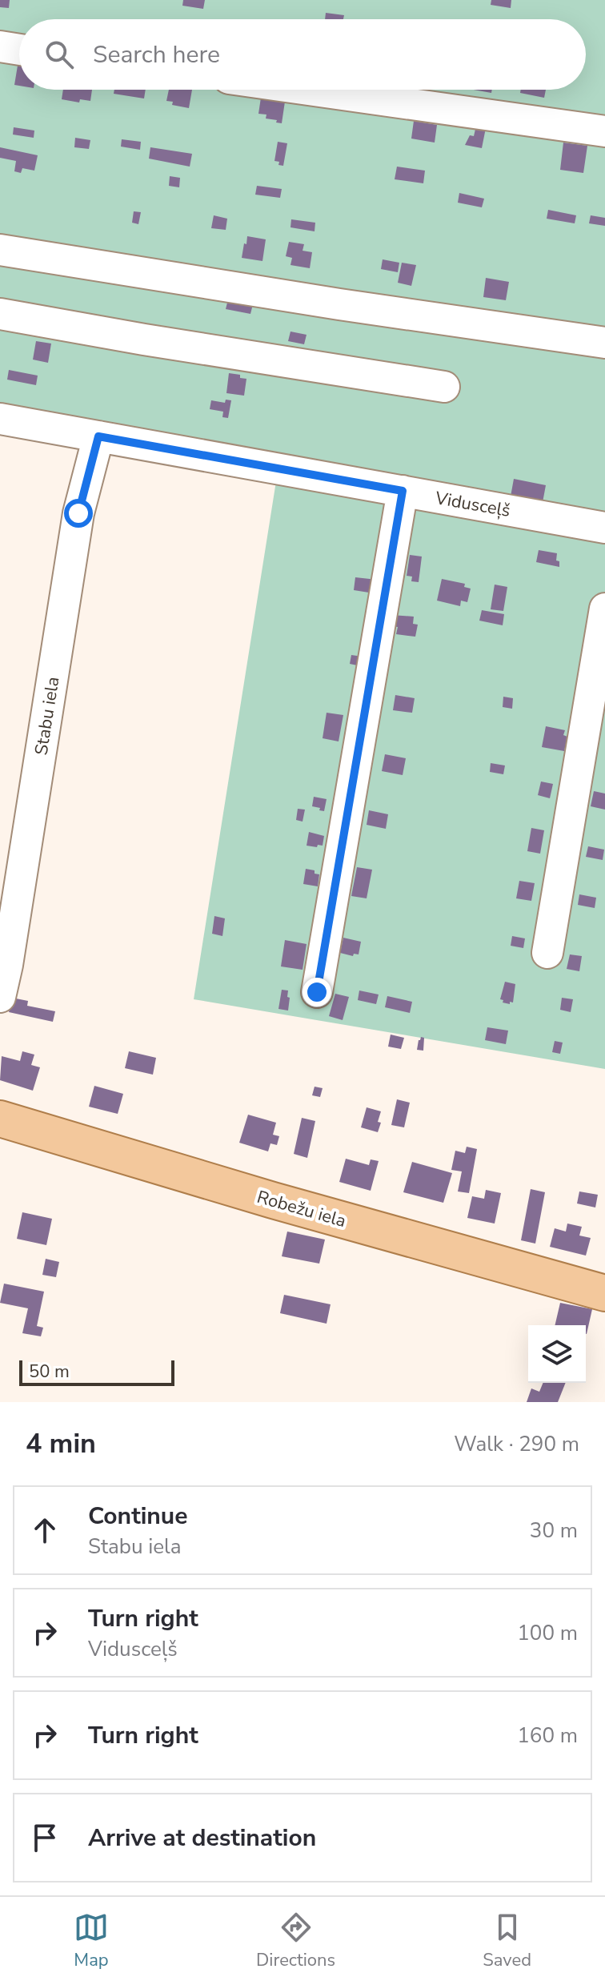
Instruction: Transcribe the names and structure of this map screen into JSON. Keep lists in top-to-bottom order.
{
  "streets": {
    "main road": ["Robežu iela"],
    "street": ["Vidusceļš", "Stabu iela"]
  },
  "crossings": [
    ["Vidusceļš", "Stabu iela"]
  ],
  "scale_bar": "50 m",
  "page": {
    "search": "Search here",
    "scale": "50 m",
    "heading": ["4 min", "Walk · 290 m"],
    "list": [
      ["Continue", "Stabu iela", "30 m"],
      ["Turn right", "Vidusceļš", "100 m"],
      ["Turn right", "160 m"],
      "Arrive at destination"
    ],
    "nav": ["Map", "Directions", "Saved"]
  }
}
